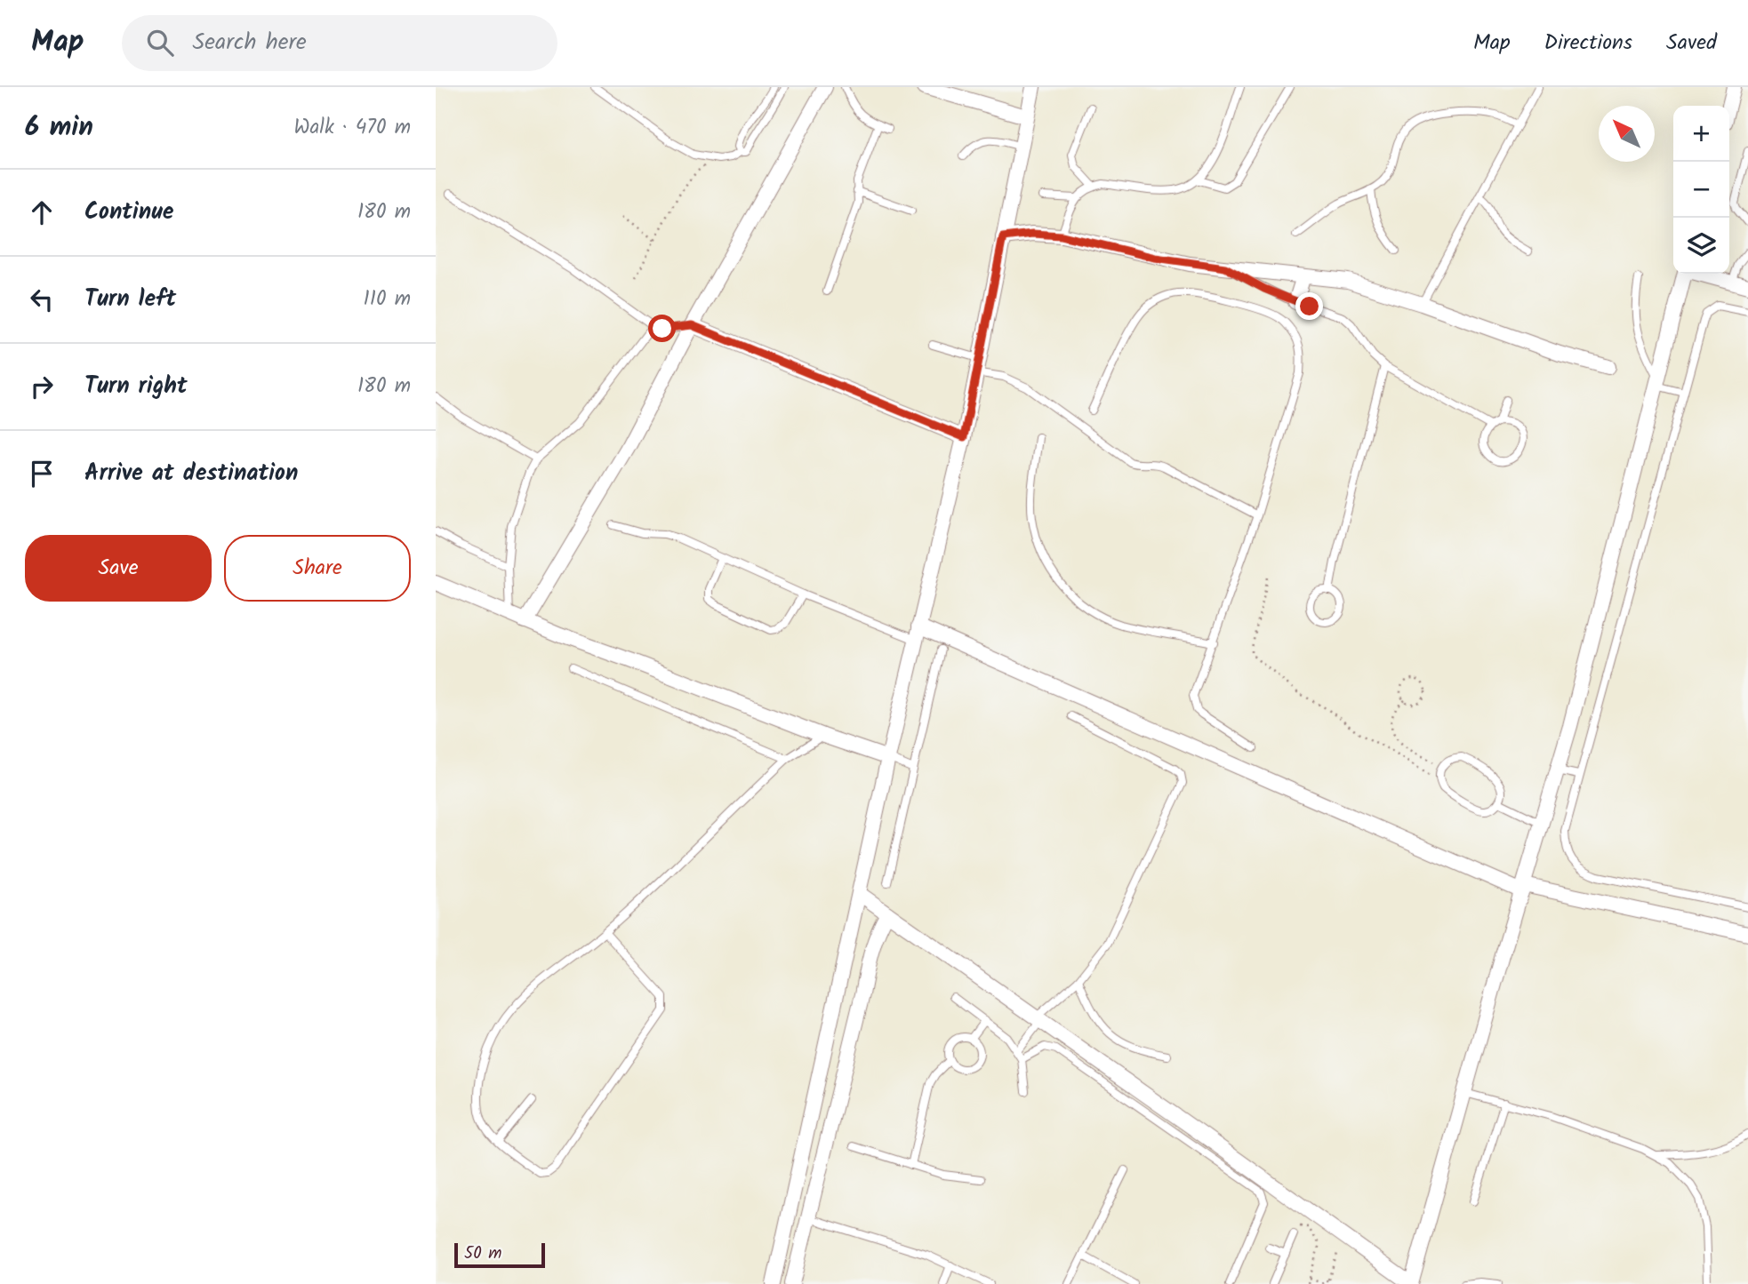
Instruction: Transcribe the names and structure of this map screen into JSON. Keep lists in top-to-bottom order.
{
  "scale_bar": "50 m",
  "north": "top left",
  "page": {
    "header": "Map",
    "search": "Search here",
    "nav": ["Map", "Directions", "Saved"],
    "heading": ["6 min", "Walk · 470 m"],
    "map_buttons": ["+", "−"],
    "list": [
      ["Continue", "180 m"],
      ["Turn left", "110 m"],
      ["Turn right", "180 m"],
      "Arrive at destination"
    ],
    "buttons": ["Save", "Share"],
    "scale": "50 m"
  }
}
